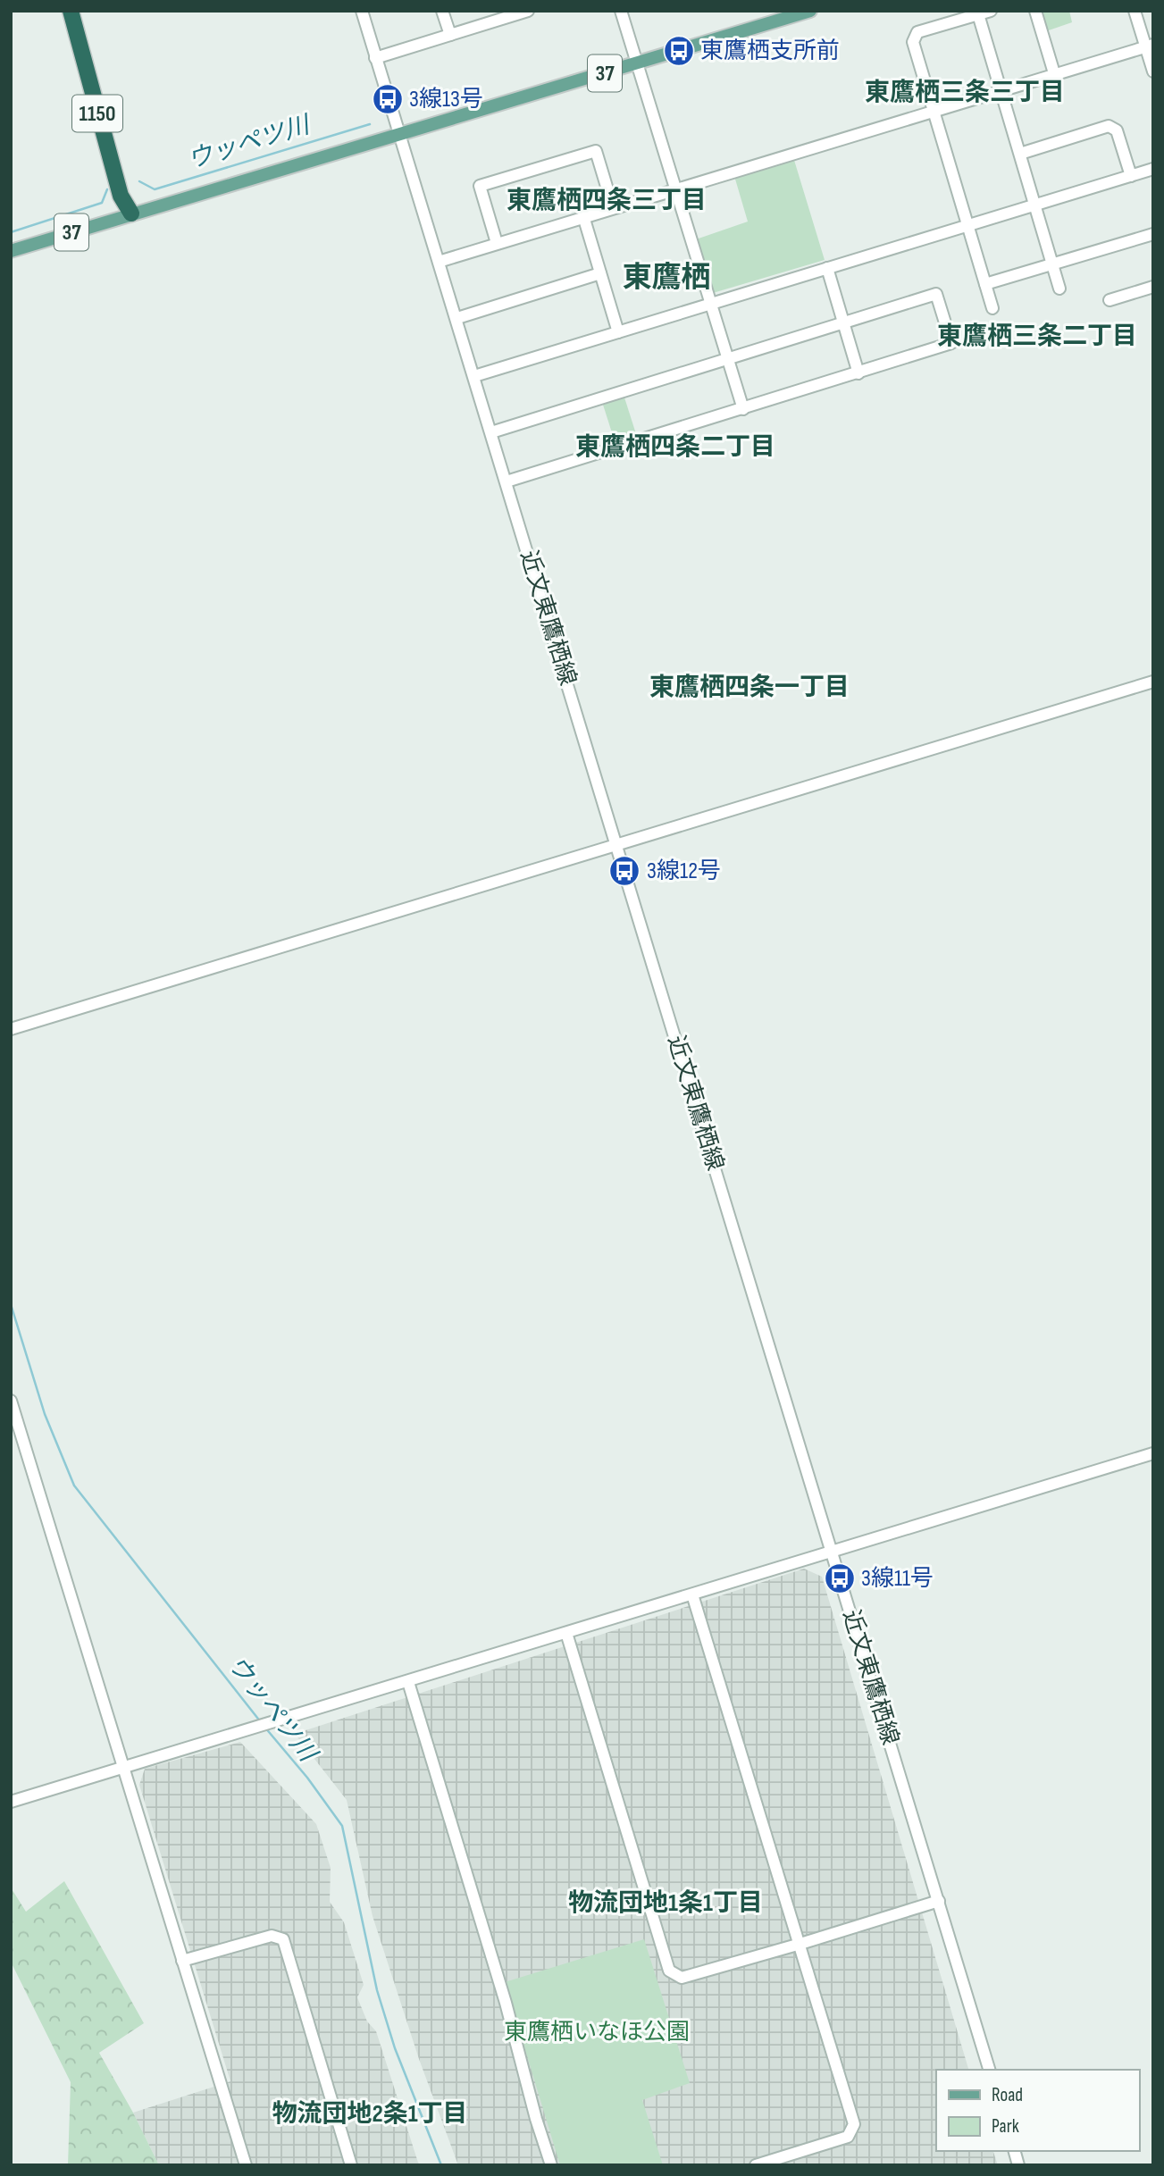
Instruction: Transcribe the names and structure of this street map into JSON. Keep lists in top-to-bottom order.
{
  "streets": {
    "highway": ["1150"],
    "main road": ["37"],
    "street": ["近文東鷹栖線"]
  },
  "crossings": [
    ["37", "1150"],
    ["37", "近文東鷹栖線"]
  ],
  "districts": [
    "東鷹栖三条三丁目",
    "東鷹栖四条三丁目",
    "東鷹栖",
    "東鷹栖三条二丁目",
    "東鷹栖四条二丁目",
    "東鷹栖四条一丁目",
    "物流団地1条1丁目",
    "物流団地2条1丁目"
  ],
  "water": ["ウッペツ川"],
  "parks": ["東鷹栖いなほ公園"],
  "places": {
    "bus stop": [
      "東鷹栖支所前",
      "3線13号",
      "3線12号",
      "3線11号"
    ]
  },
  "legend": ["Road", "Park"]
}
